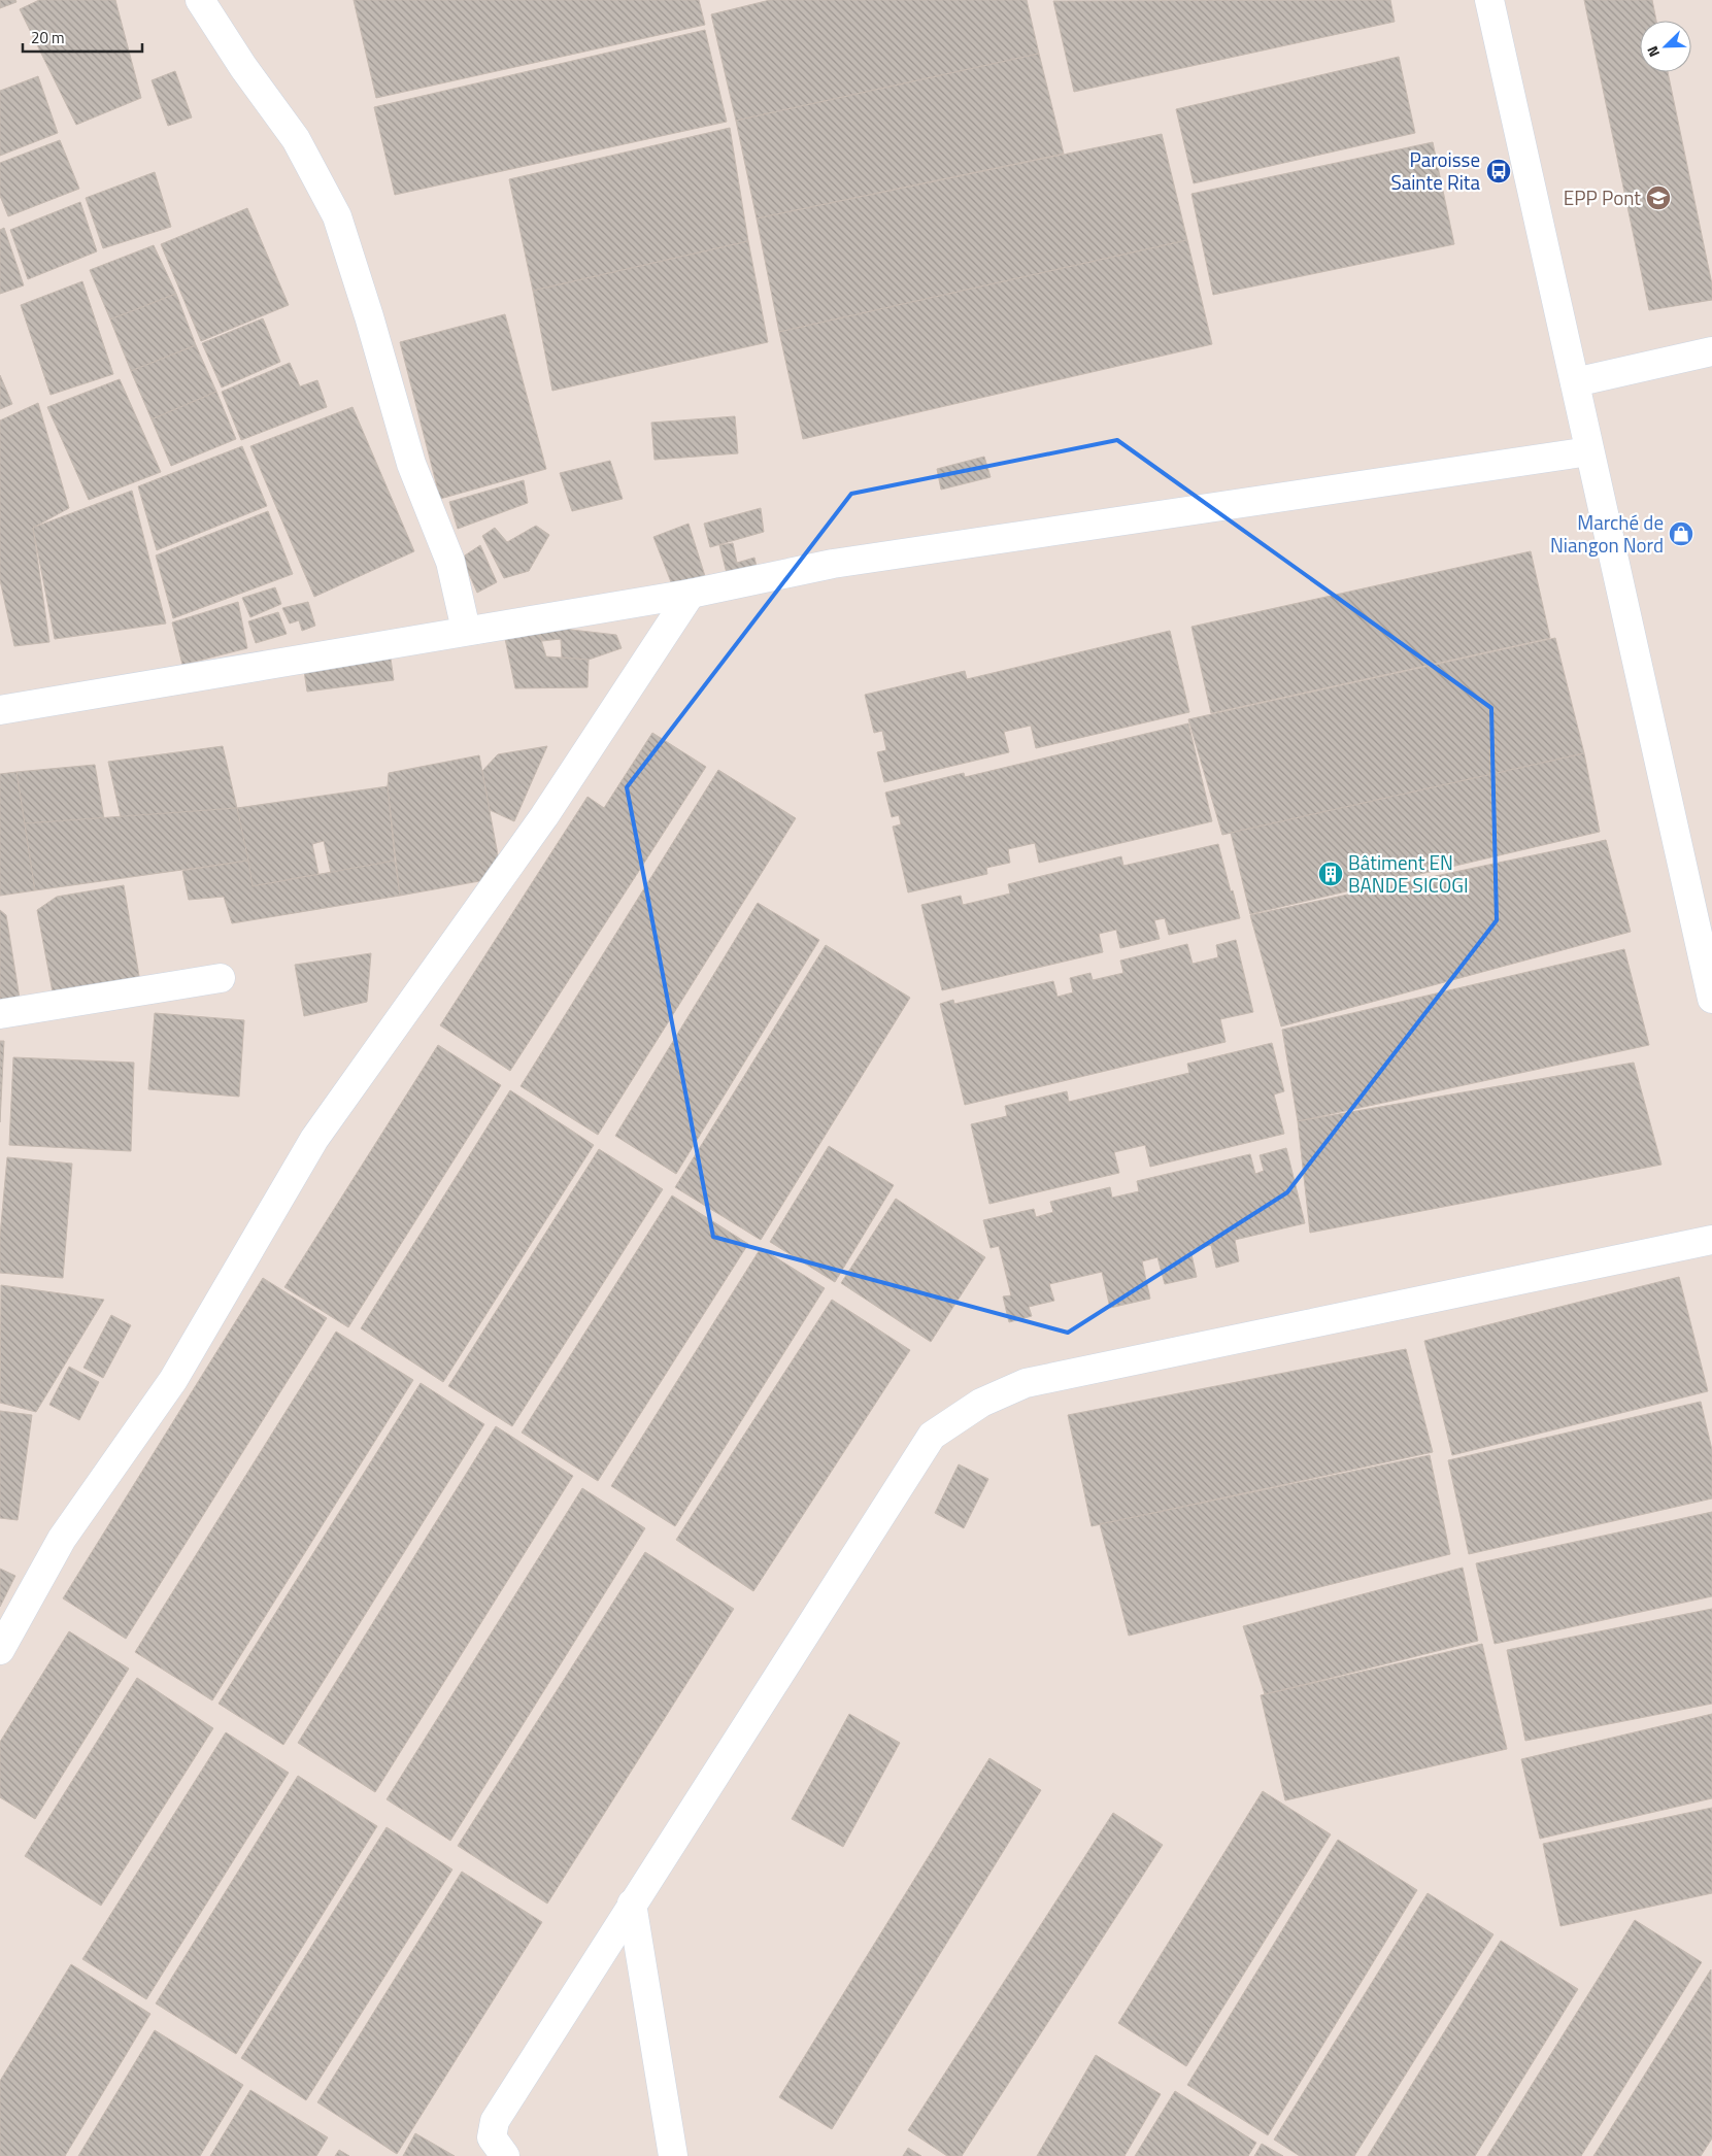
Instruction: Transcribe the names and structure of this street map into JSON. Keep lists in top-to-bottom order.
{
  "places": {
    "bus stop": ["Paroisse Sainte Rita"],
    "school or university": ["EPP Pont"],
    "shop": ["Marché de Niangon Nord"],
    "building": ["Bâtiment EN BANDE SICOGI"]
  },
  "scale_bar": "20 m",
  "north": "bottom left"
}
